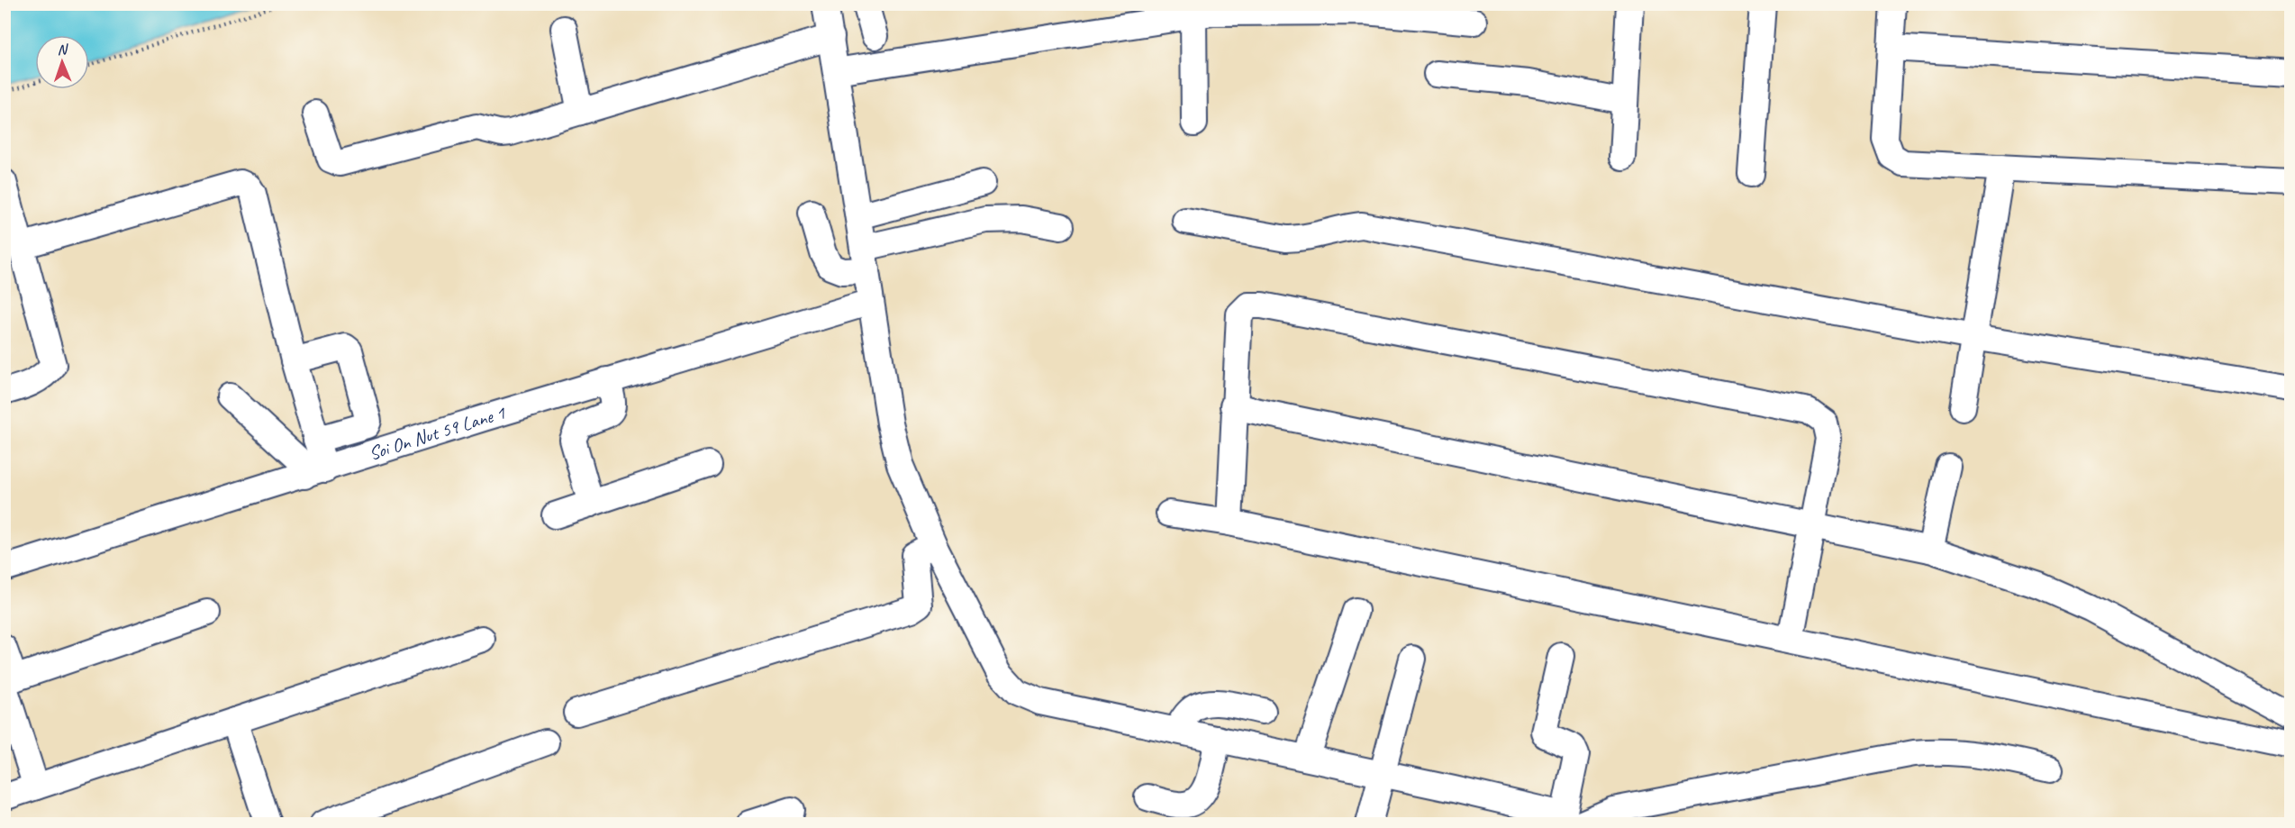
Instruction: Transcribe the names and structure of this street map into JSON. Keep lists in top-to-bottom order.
{
  "streets": {
    "street": ["Soi On Nut 59 Lane 1"]
  },
  "north": "top"
}
